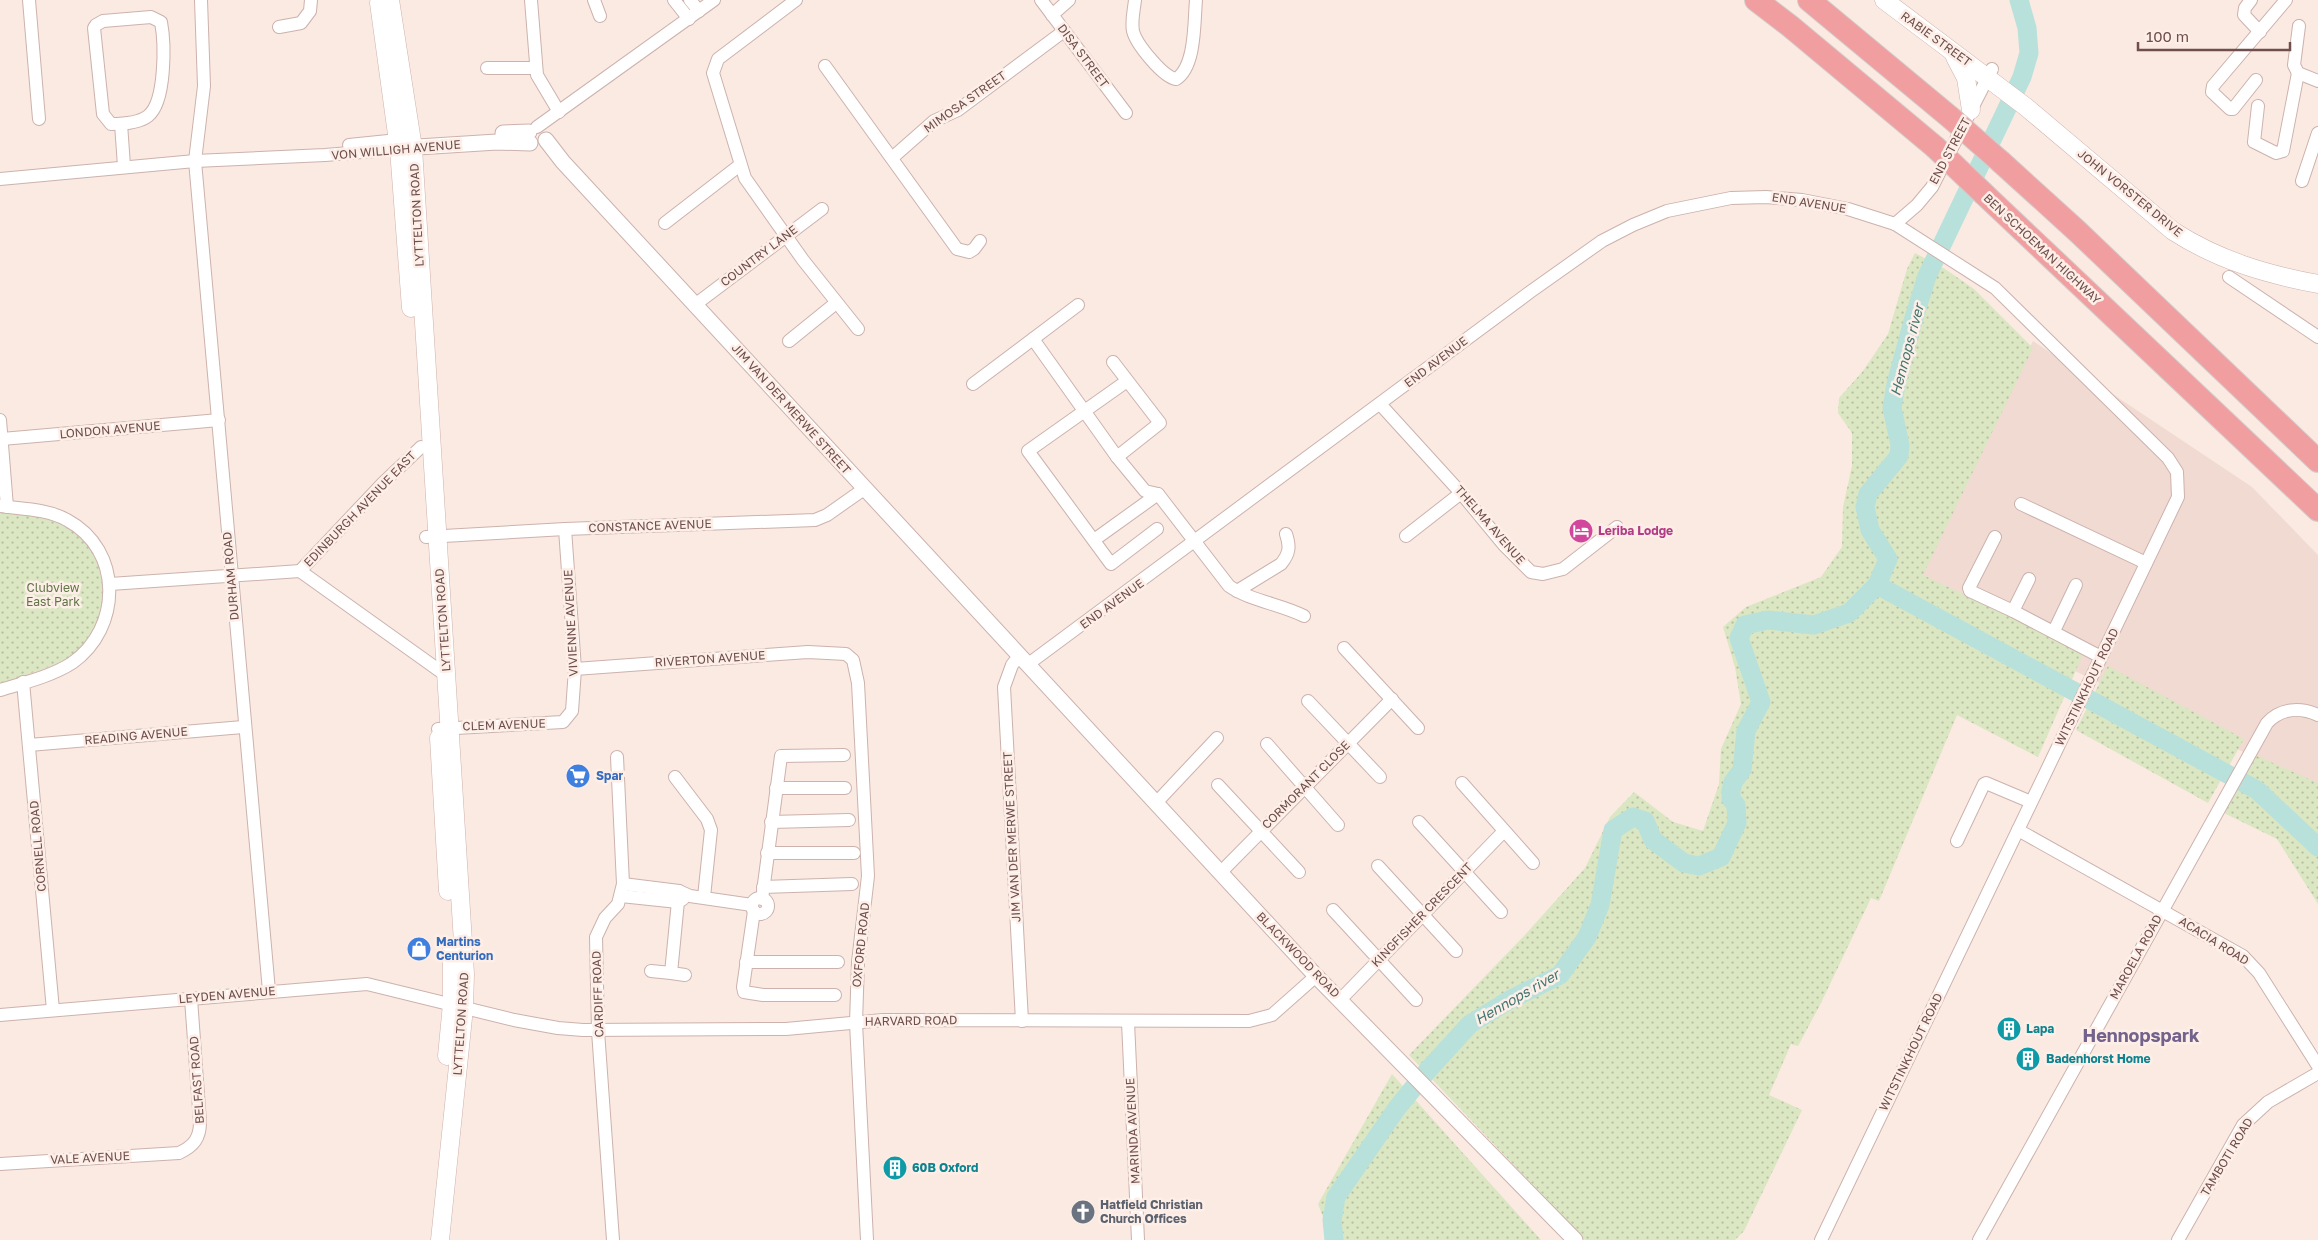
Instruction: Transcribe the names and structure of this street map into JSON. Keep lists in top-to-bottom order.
{
  "streets": {
    "highway": ["BEN SCHOEMAN HIGHWAY"],
    "main road": ["RABIE STREET", "JOHN VORSTER DRIVE", "LYTTELTON ROAD"],
    "street": [
      "DISA STREET",
      "MIMOSA STREET",
      "VON WILLIGH AVENUE",
      "END STREET",
      "END AVENUE",
      "COUNTRY LANE",
      "JIM VAN DER MERWE STREET",
      "LONDON AVENUE",
      "EDINBURGH AVENUE EAST",
      "THELMA AVENUE",
      "CONSTANCE AVENUE",
      "DURHAM ROAD",
      "VIVIENNE AVENUE",
      "RIVERTON AVENUE",
      "WITSTINKHOUT ROAD",
      "CLEM AVENUE",
      "READING AVENUE",
      "CORMORANT CLOSE",
      "CORNELL ROAD",
      "KINGFISHER CRESCENT",
      "ACACIA ROAD",
      "OXFORD ROAD",
      "BLACKWOOD ROAD",
      "MAROELA ROAD",
      "CARDIFF ROAD",
      "LEYDEN AVENUE",
      "HARVARD ROAD",
      "BELFAST ROAD",
      "MARINDA AVENUE",
      "TAMBOTI ROAD",
      "VALE AVENUE"
    ]
  },
  "crossings": [
    ["RABIE STREET", "END STREET"],
    ["RABIE STREET", "JOHN VORSTER DRIVE"],
    ["DISA STREET", "MIMOSA STREET"],
    ["VON WILLIGH AVENUE", "LYTTELTON ROAD"],
    ["VON WILLIGH AVENUE", "JIM VAN DER MERWE STREET"],
    ["VON WILLIGH AVENUE", "DURHAM ROAD"],
    ["END STREET", "JOHN VORSTER DRIVE"],
    ["END STREET", "END AVENUE"],
    ["END STREET", "WITSTINKHOUT ROAD"],
    ["END AVENUE", "JIM VAN DER MERWE STREET"],
    ["END AVENUE", "THELMA AVENUE"],
    ["END AVENUE", "WITSTINKHOUT ROAD"],
    ["END AVENUE", "BLACKWOOD ROAD"],
    ["LYTTELTON ROAD", "EDINBURGH AVENUE EAST"],
    ["LYTTELTON ROAD", "CONSTANCE AVENUE"],
    ["LYTTELTON ROAD", "CLEM AVENUE"],
    ["LYTTELTON ROAD", "LEYDEN AVENUE"],
    ["LYTTELTON ROAD", "HARVARD ROAD"],
    ["COUNTRY LANE", "JIM VAN DER MERWE STREET"],
    ["JIM VAN DER MERWE STREET", "CONSTANCE AVENUE"],
    ["JIM VAN DER MERWE STREET", "BLACKWOOD ROAD"],
    ["JIM VAN DER MERWE STREET", "HARVARD ROAD"],
    ["LONDON AVENUE", "DURHAM ROAD"],
    ["CONSTANCE AVENUE", "VIVIENNE AVENUE"],
    ["DURHAM ROAD", "READING AVENUE"],
    ["DURHAM ROAD", "LEYDEN AVENUE"],
    ["VIVIENNE AVENUE", "RIVERTON AVENUE"],
    ["VIVIENNE AVENUE", "CLEM AVENUE"],
    ["RIVERTON AVENUE", "OXFORD ROAD"],
    ["WITSTINKHOUT ROAD", "ACACIA ROAD"],
    ["READING AVENUE", "CORNELL ROAD"],
    ["CORMORANT CLOSE", "BLACKWOOD ROAD"],
    ["CORNELL ROAD", "LEYDEN AVENUE"],
    ["KINGFISHER CRESCENT", "BLACKWOOD ROAD"],
    ["ACACIA ROAD", "MAROELA ROAD"],
    ["OXFORD ROAD", "HARVARD ROAD"],
    ["BLACKWOOD ROAD", "HARVARD ROAD"],
    ["CARDIFF ROAD", "HARVARD ROAD"],
    ["LEYDEN AVENUE", "HARVARD ROAD"],
    ["LEYDEN AVENUE", "BELFAST ROAD"],
    ["HARVARD ROAD", "MARINDA AVENUE"],
    ["BELFAST ROAD", "VALE AVENUE"]
  ],
  "districts": ["Hennopspark"],
  "water": ["Hennops river"],
  "parks": ["Clubview East Park"],
  "places": {
    "hotel": ["Leriba Lodge"],
    "supermarket": ["Spar"],
    "shop": ["Martins Centurion"],
    "building": ["Lapa", "Badenhorst Home", "60B Oxford"],
    "church": ["Hatfield Christian Church Offices"]
  },
  "scale_bar": "100 m"
}
